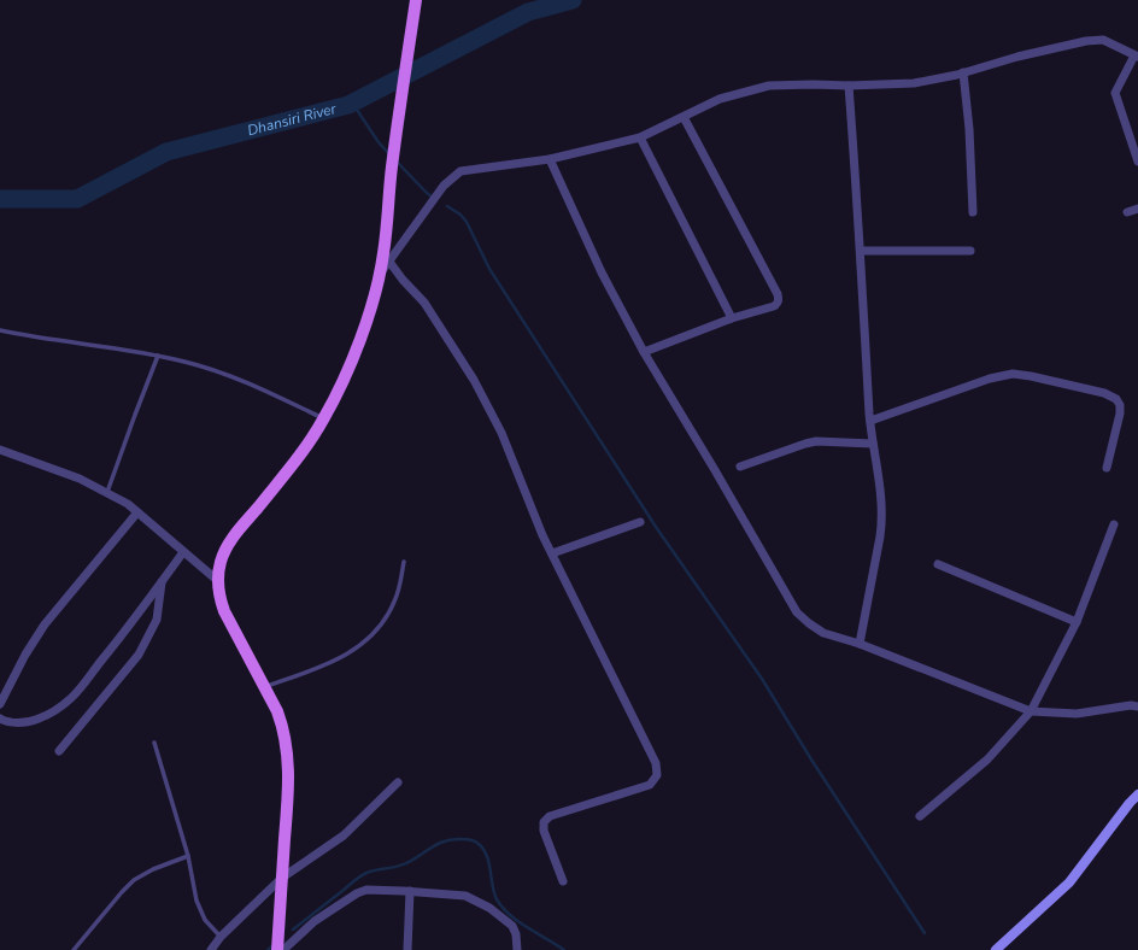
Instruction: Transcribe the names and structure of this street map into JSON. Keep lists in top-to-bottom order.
{
  "water": ["Dhansiri River"]
}
